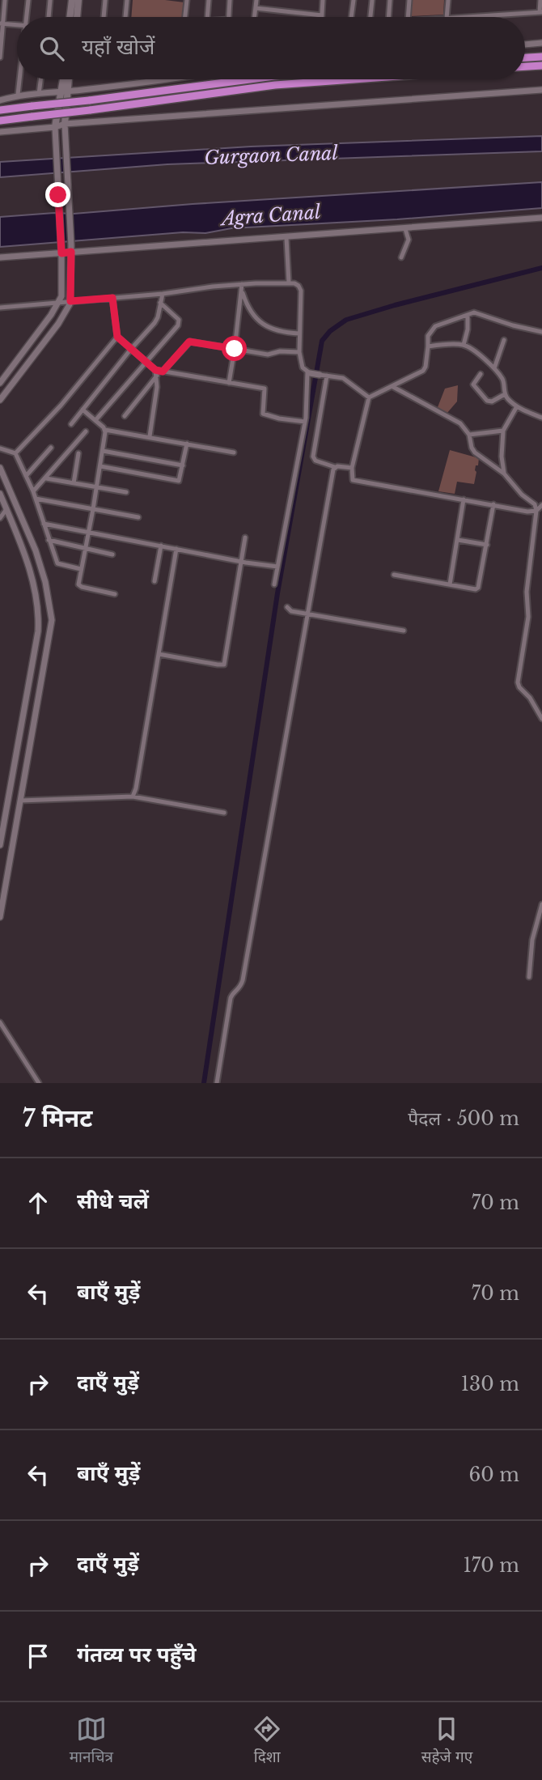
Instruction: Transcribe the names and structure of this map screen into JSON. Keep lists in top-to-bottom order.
{
  "water": ["Gurgaon Canal", "Agra Canal"],
  "page": {
    "search": "यहाँ खोजें",
    "heading": ["7 मिनट", "पैदल · 500 m"],
    "list": [
      ["सीधे चलें", "70 m"],
      ["बाएँ मुड़ें", "70 m"],
      ["दाएँ मुड़ें", "130 m"],
      ["बाएँ मुड़ें", "60 m"],
      ["दाएँ मुड़ें", "170 m"],
      "गंतव्य पर पहुँचे"
    ],
    "nav": ["मानचित्र", "दिशा", "सहेजे गए"]
  }
}
